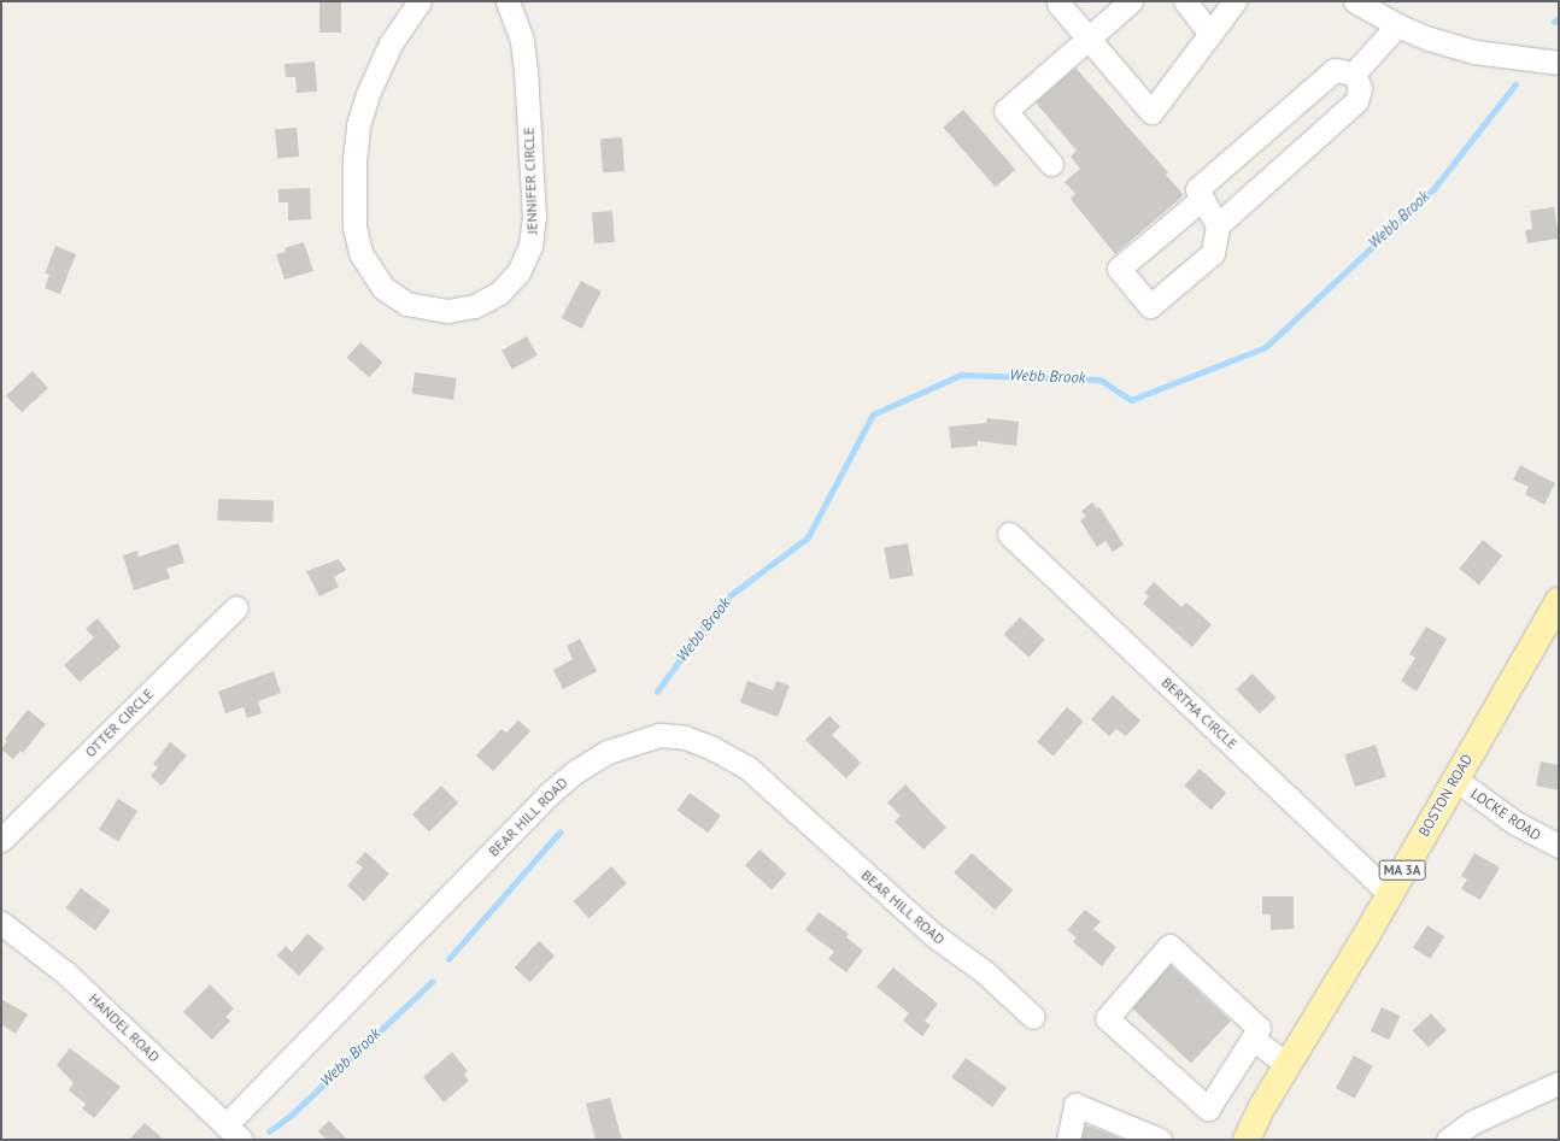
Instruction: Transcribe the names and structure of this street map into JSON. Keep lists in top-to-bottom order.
{
  "streets": {
    "main road": ["BOSTON ROAD", "MA 3A"],
    "street": [
      "JENNIFER CIRCLE",
      "BERTHA CIRCLE",
      "OTTER CIRCLE",
      "LOCKE ROAD",
      "BEAR HILL ROAD",
      "HANDEL ROAD"
    ]
  },
  "crossings": [
    ["BERTHA CIRCLE", "BOSTON ROAD"],
    ["BOSTON ROAD", "LOCKE ROAD"],
    ["BEAR HILL ROAD", "HANDEL ROAD"]
  ],
  "water": ["Webb Brook"]
}
